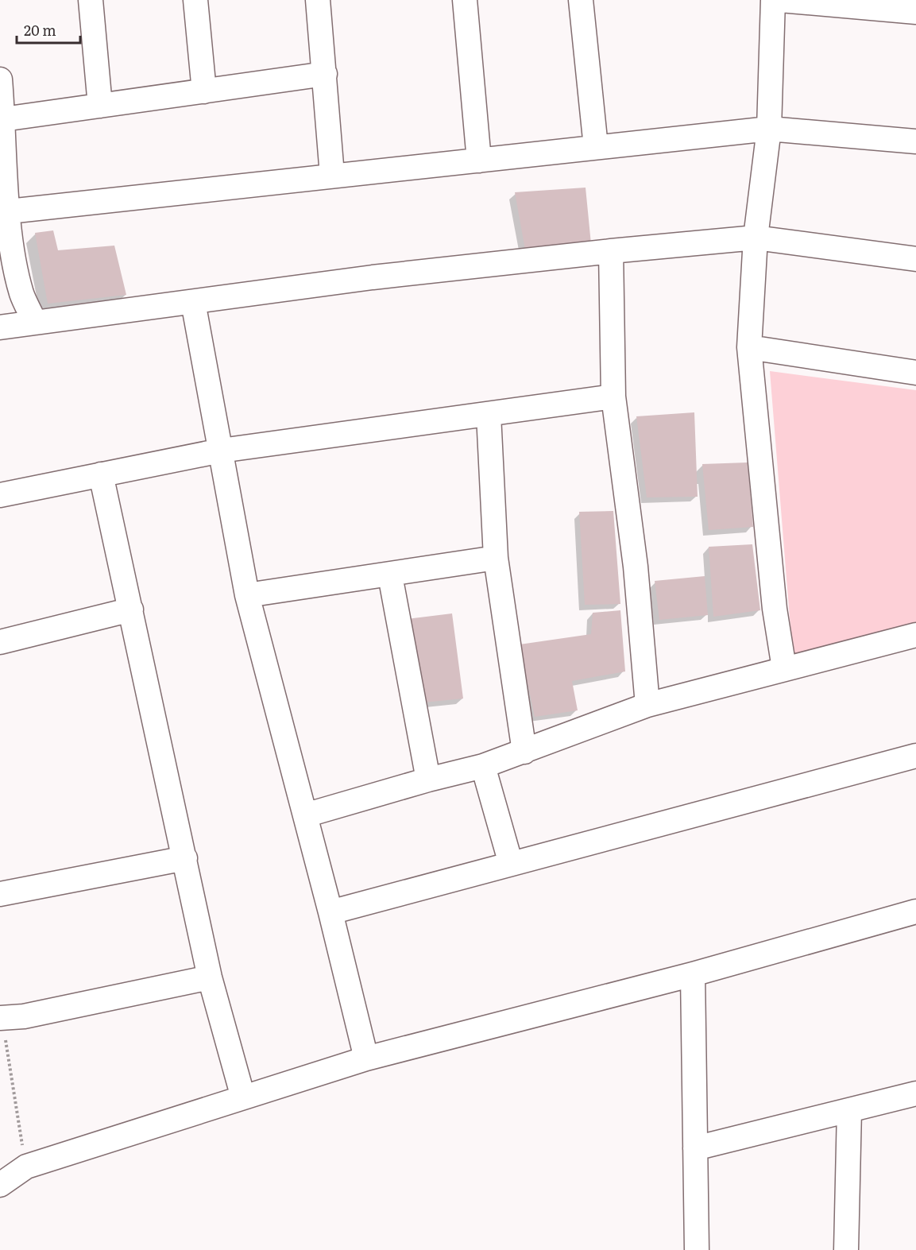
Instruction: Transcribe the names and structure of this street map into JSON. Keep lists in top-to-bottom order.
{
  "scale_bar": "20 m"
}
